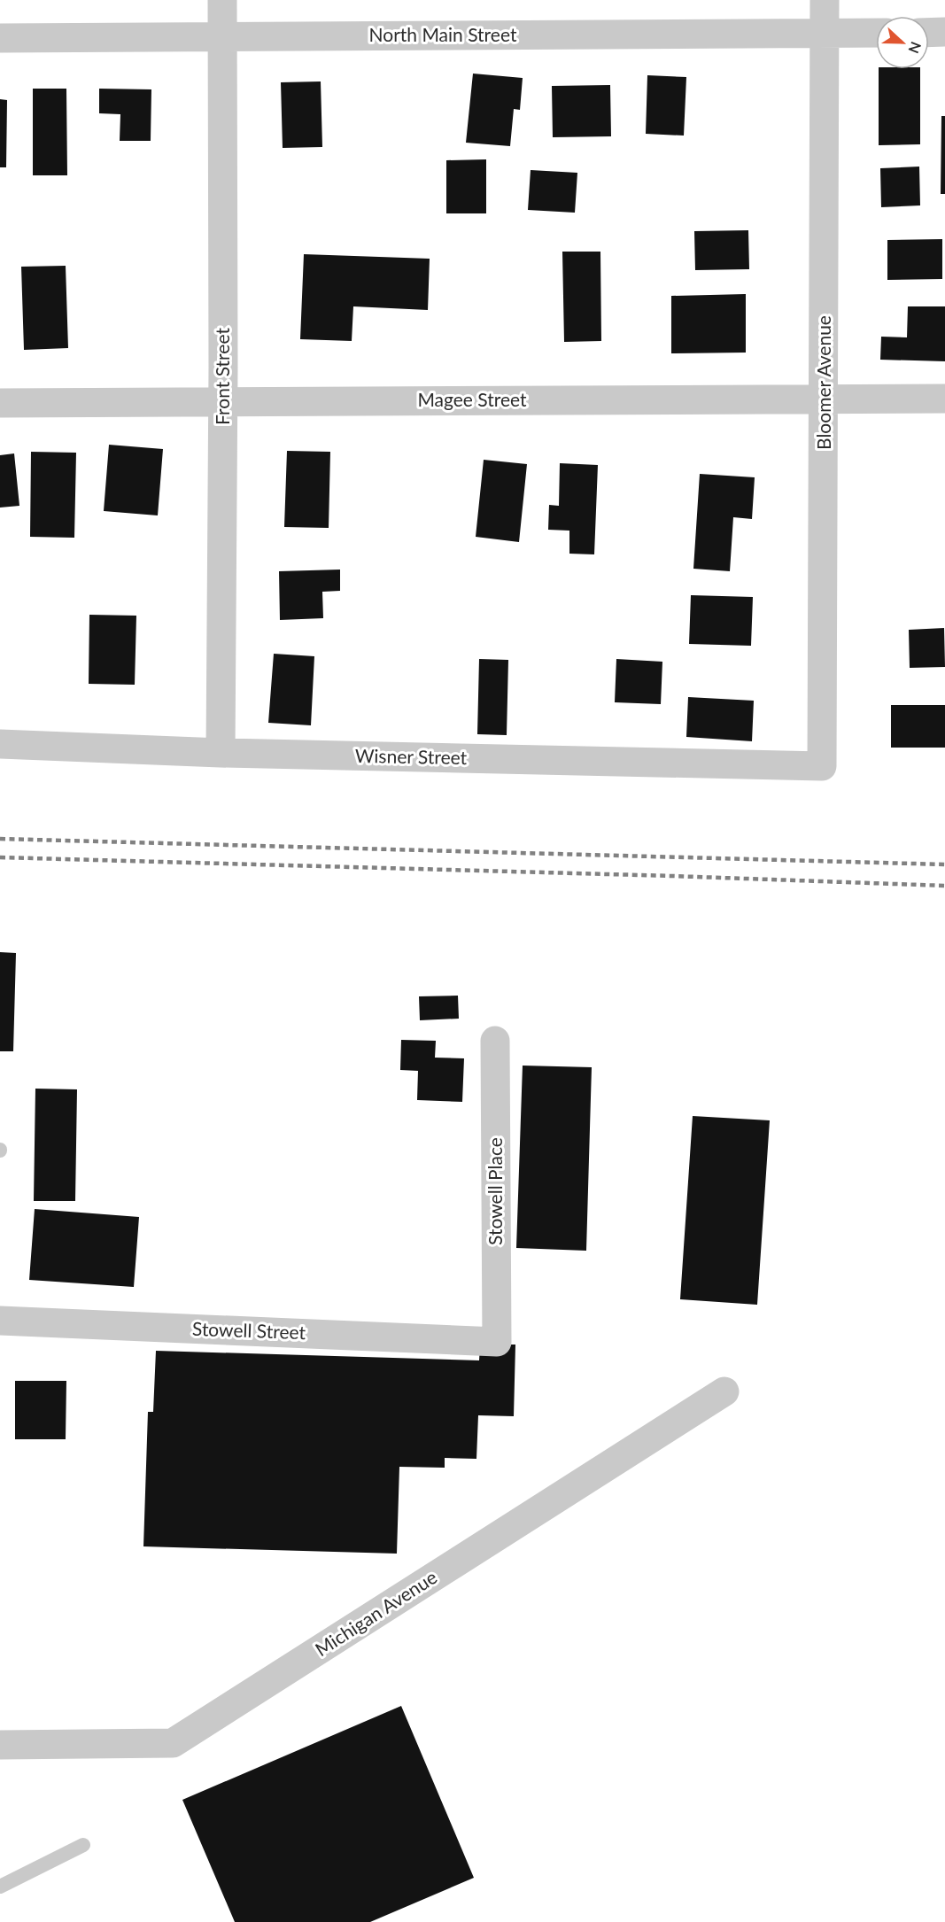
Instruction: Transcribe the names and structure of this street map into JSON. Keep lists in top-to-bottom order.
{
  "streets": {
    "street": [
      "North Main Street",
      "Front Street",
      "Bloomer Avenue",
      "Magee Street",
      "Wisner Street",
      "Stowell Place",
      "Stowell Street",
      "Michigan Avenue"
    ]
  },
  "crossings": [
    ["North Main Street", "Front Street"],
    ["North Main Street", "Bloomer Avenue"],
    ["Front Street", "Magee Street"],
    ["Front Street", "Wisner Street"],
    ["Bloomer Avenue", "Magee Street"],
    ["Bloomer Avenue", "Wisner Street"],
    ["Stowell Place", "Stowell Street"]
  ],
  "north": "right"
}
